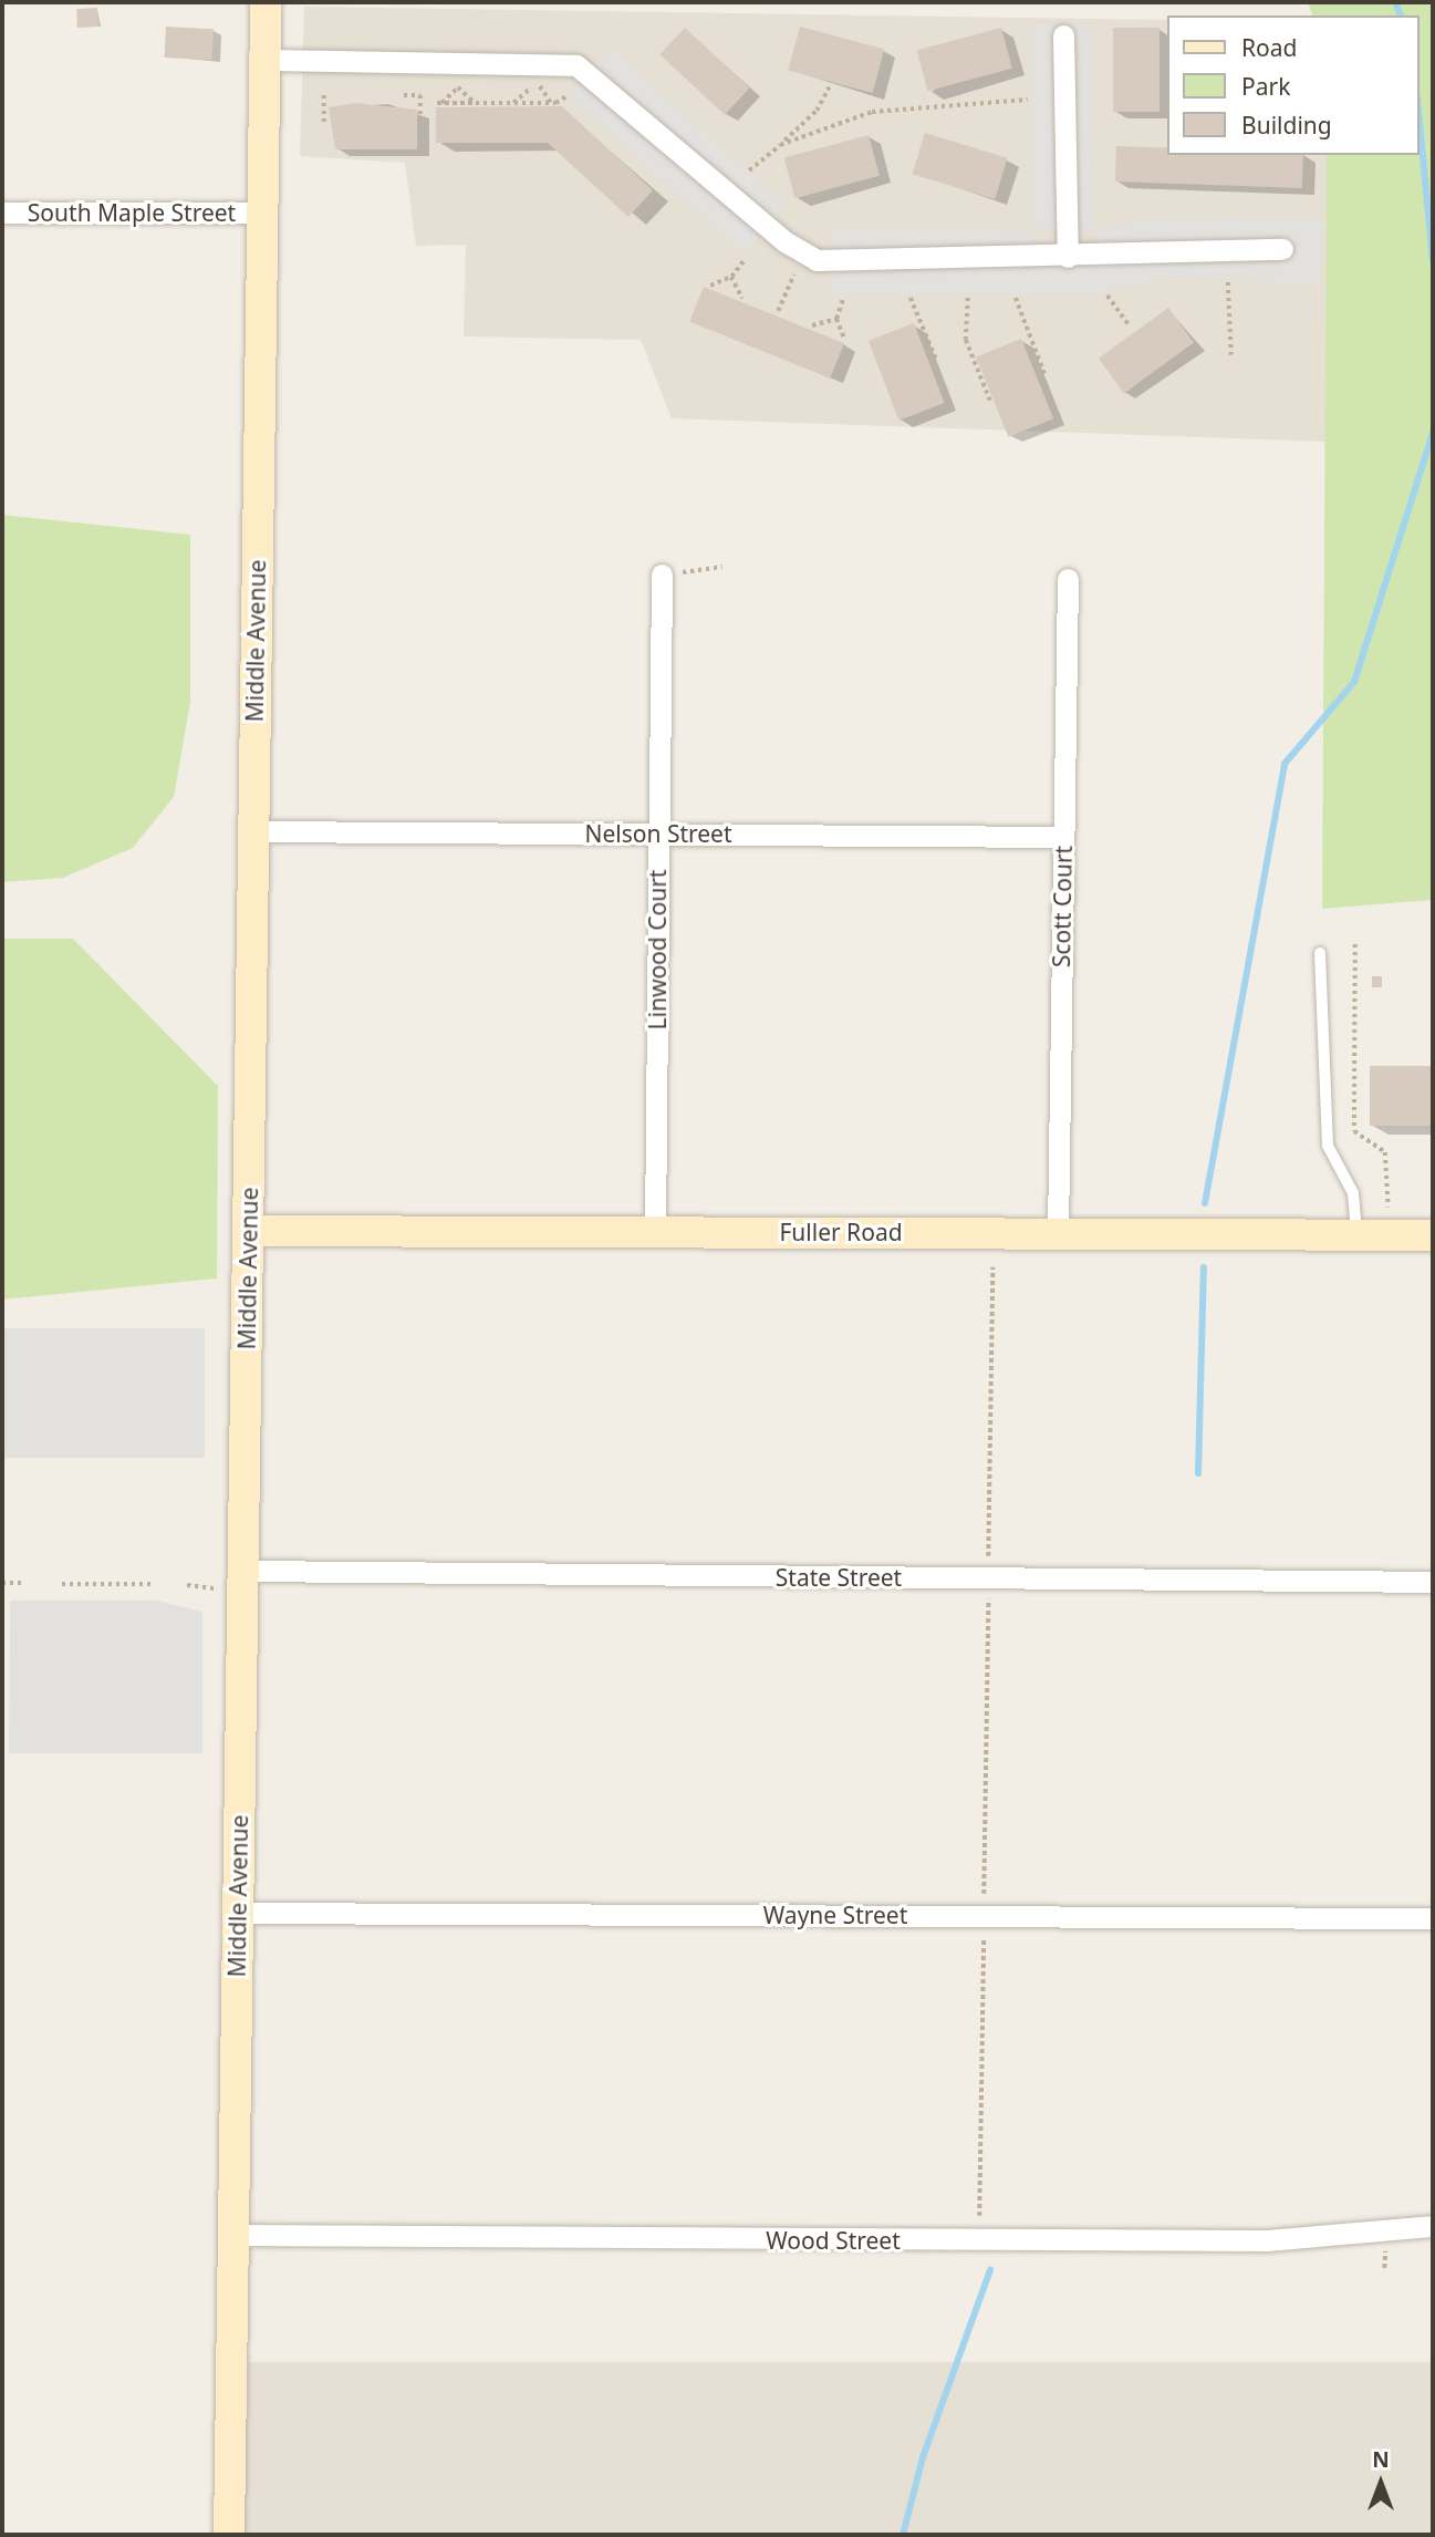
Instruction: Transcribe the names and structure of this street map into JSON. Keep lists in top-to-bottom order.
{
  "streets": {
    "street": [
      "South Maple Street",
      "Middle Avenue",
      "Nelson Street",
      "Scott Court",
      "Linwood Court",
      "Fuller Road",
      "State Street",
      "Wayne Street",
      "Wood Street"
    ]
  },
  "crossings": [
    ["South Maple Street", "Middle Avenue"],
    ["Middle Avenue", "Nelson Street"],
    ["Middle Avenue", "Fuller Road"],
    ["Middle Avenue", "State Street"],
    ["Middle Avenue", "Wayne Street"],
    ["Middle Avenue", "Wood Street"],
    ["Nelson Street", "Scott Court"],
    ["Nelson Street", "Linwood Court"],
    ["Scott Court", "Fuller Road"],
    ["Linwood Court", "Fuller Road"]
  ],
  "legend": ["Road", "Park", "Building"],
  "north": "top"
}
